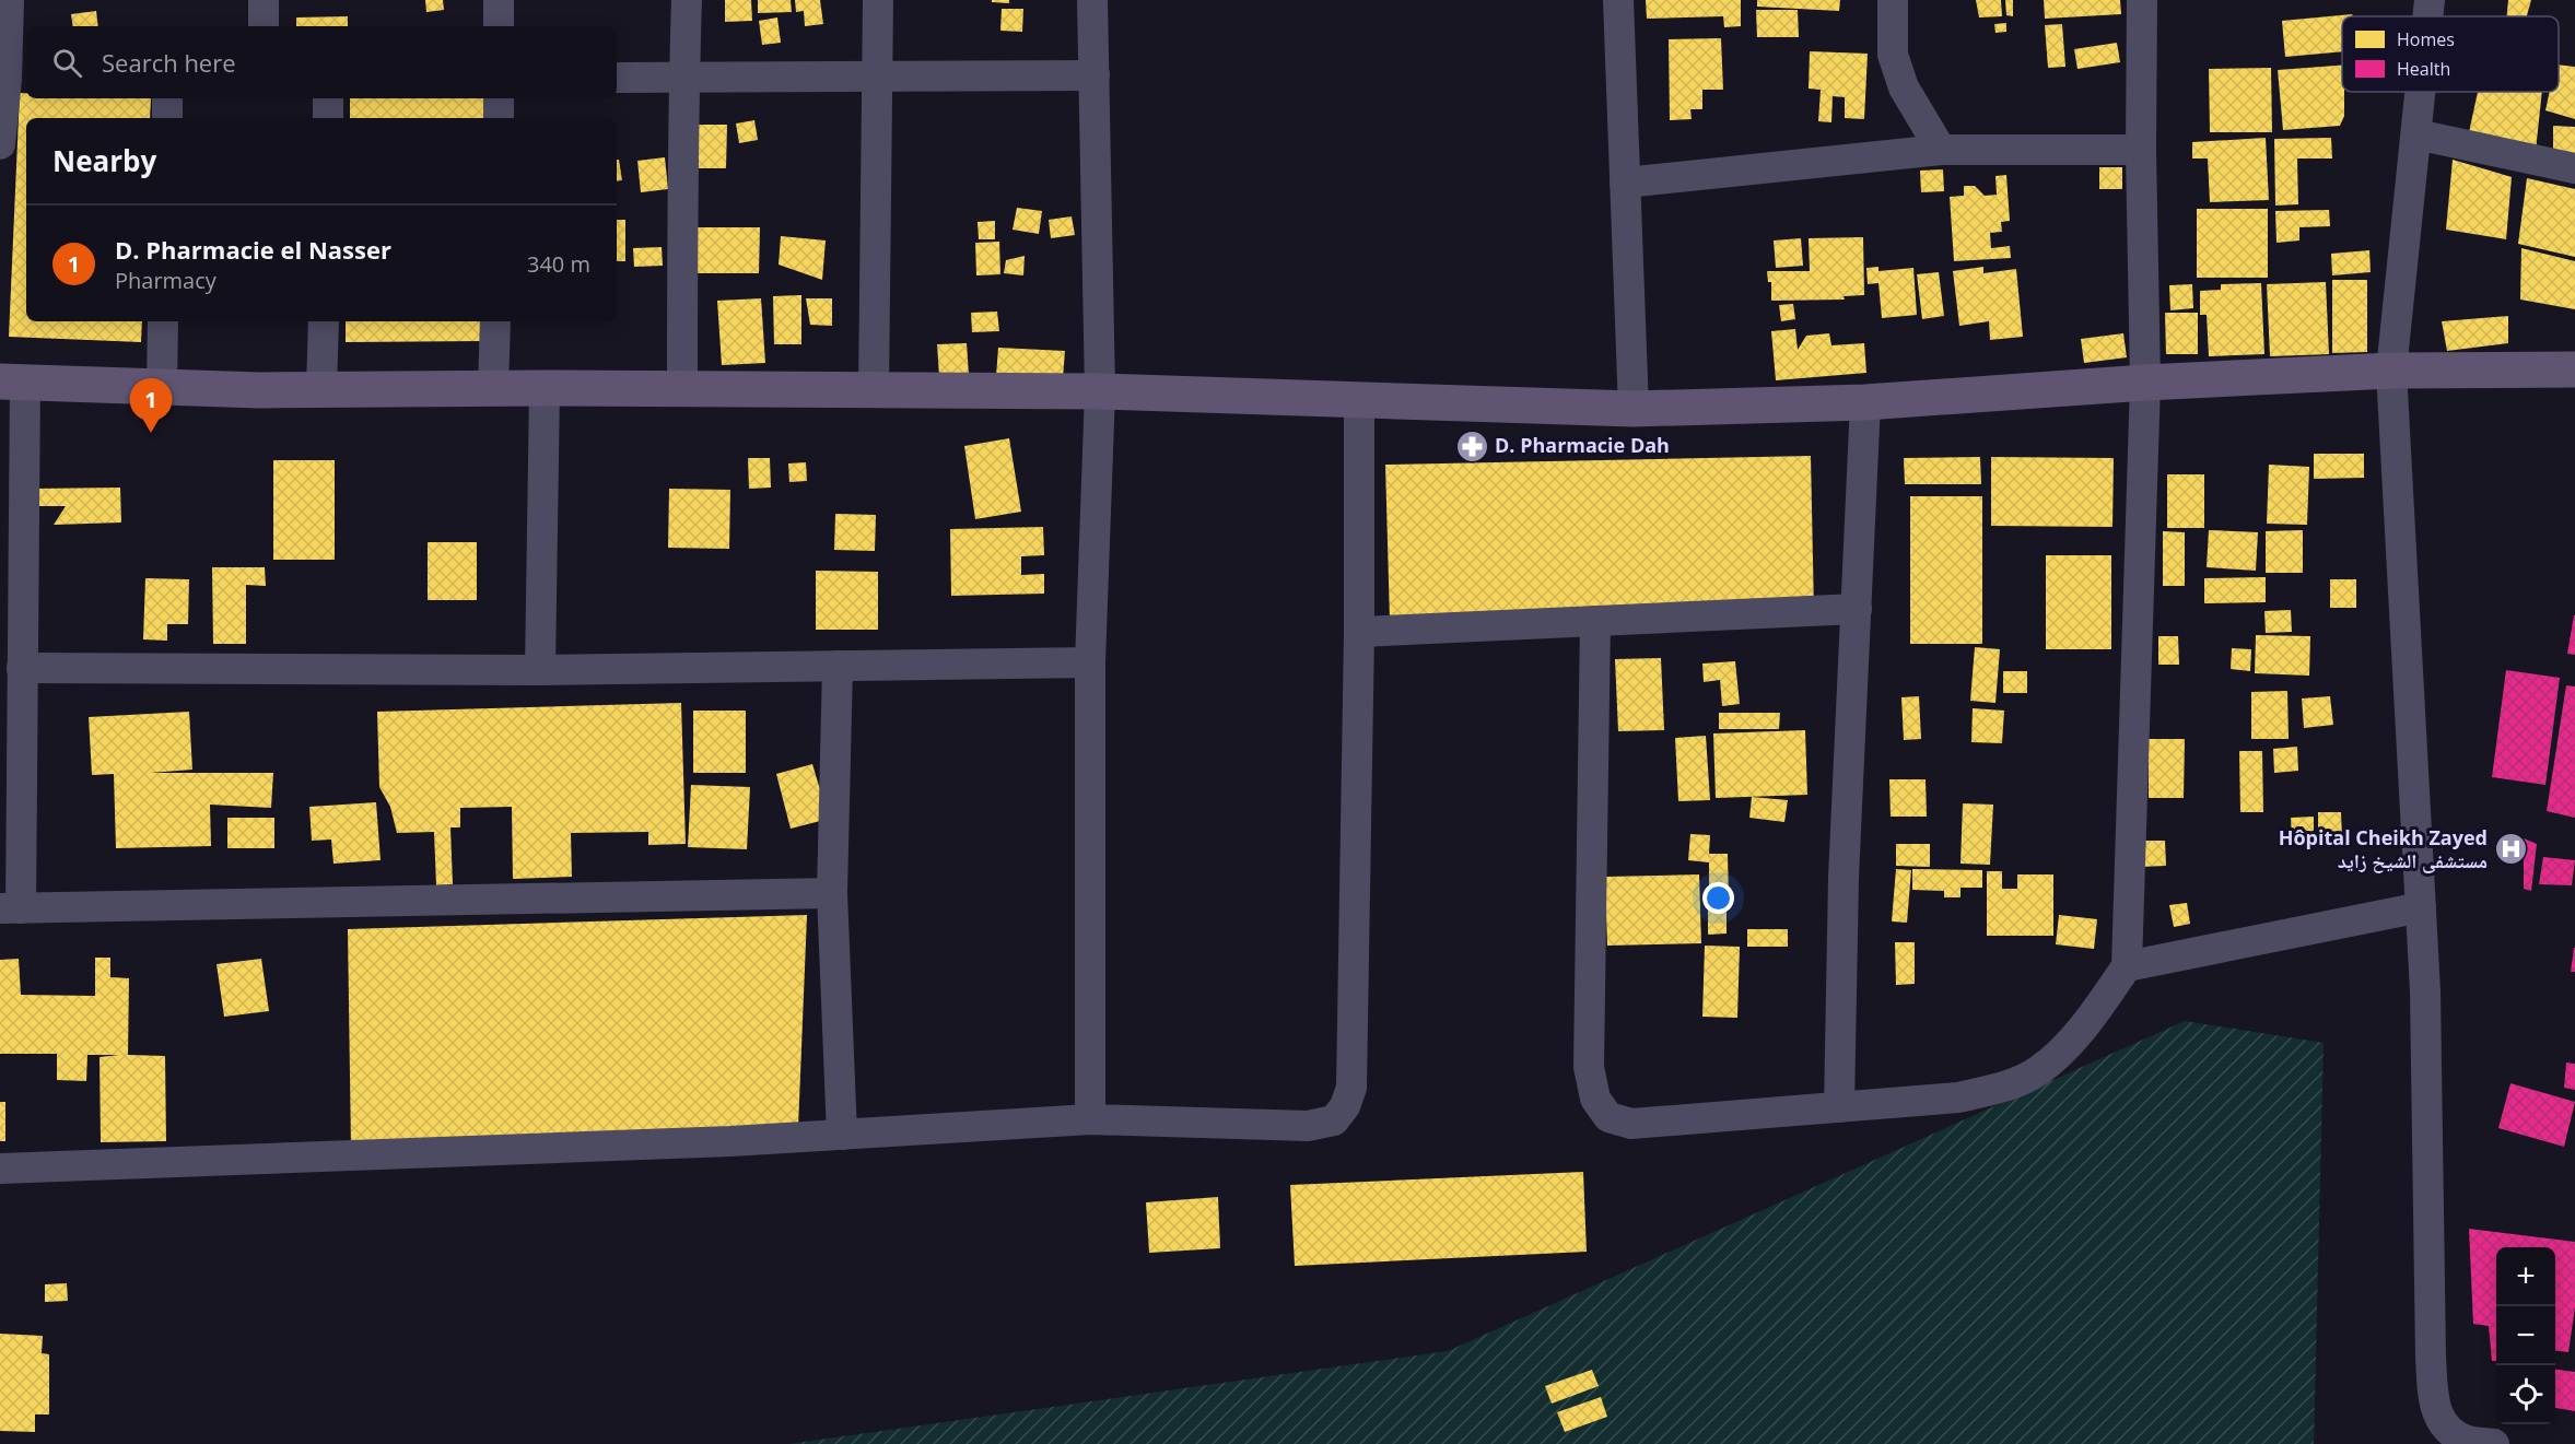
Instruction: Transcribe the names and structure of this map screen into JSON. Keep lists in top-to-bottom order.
{
  "places": {
    "pharmacy": ["D. Pharmacie Dah"],
    "hospital": ["Hôpital Cheikh Zayed مستشفى الشيخ زايد"]
  },
  "legend": ["Homes", "Health"],
  "page": {
    "search": "Search here",
    "heading": "Nearby",
    "list": [
      {
        "mark": "1",
        "name": "D. Pharmacie el Nasser",
        "note": "Pharmacy",
        "value": "340 m"
      }
    ],
    "pins": "1",
    "map_buttons": ["+", "−"]
  }
}
